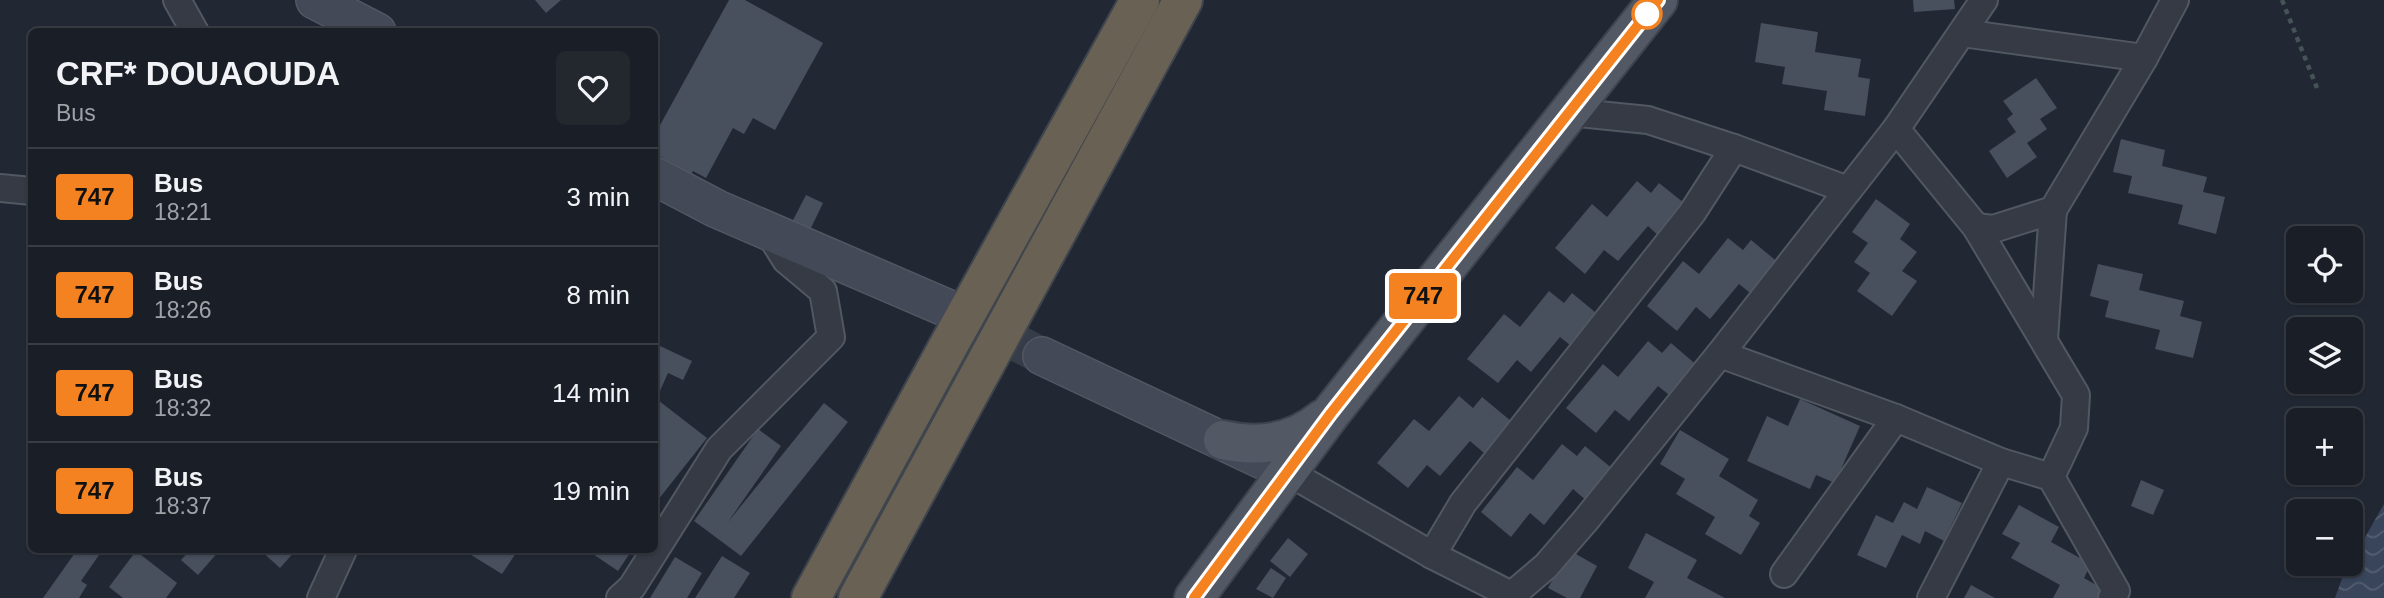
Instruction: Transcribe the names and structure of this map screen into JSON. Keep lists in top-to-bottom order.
{
  "lines": ["bus line 747"],
  "page": {
    "on_map": "747",
    "heading": ["CRF* DOUAOUDA", "Bus"],
    "list": [
      {
        "mark": "747",
        "name": "Bus",
        "note": "18:21",
        "value": "3 min"
      },
      {
        "mark": "747",
        "name": "Bus",
        "note": "18:26",
        "value": "8 min"
      },
      {
        "mark": "747",
        "name": "Bus",
        "note": "18:32",
        "value": "14 min"
      },
      {
        "mark": "747",
        "name": "Bus",
        "note": "18:37",
        "value": "19 min"
      }
    ],
    "map_buttons": ["+", "−"]
  }
}
